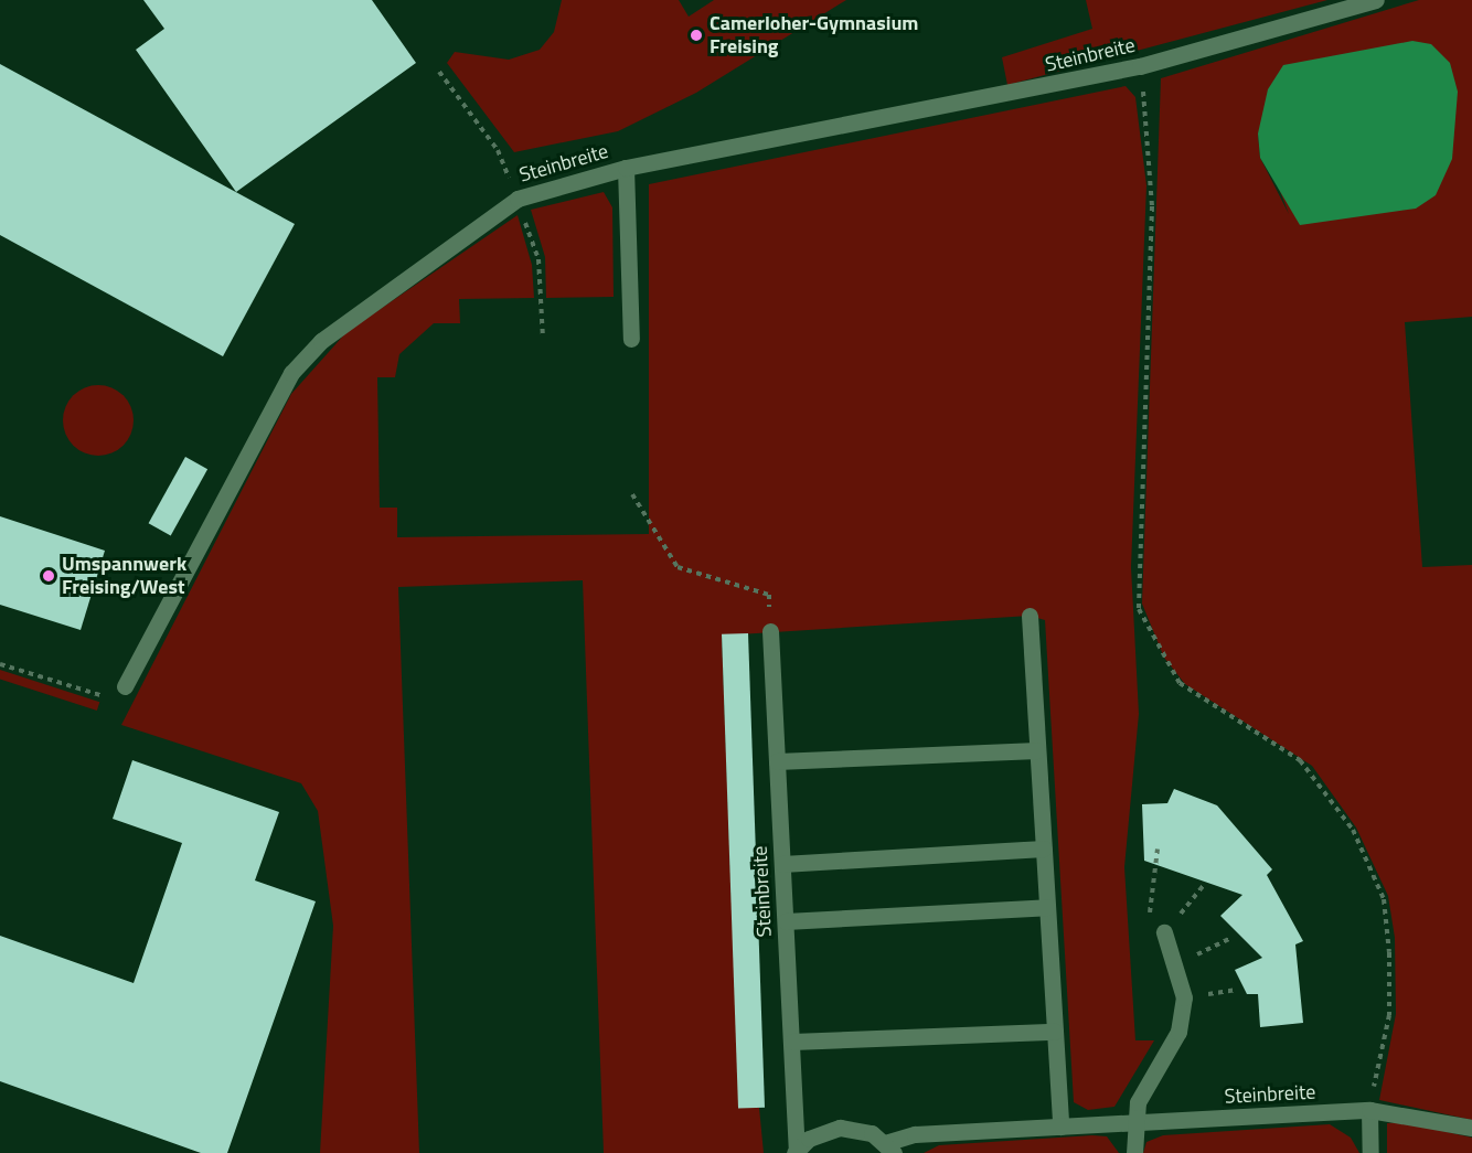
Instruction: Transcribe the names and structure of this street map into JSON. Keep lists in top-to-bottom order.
{
  "streets": {
    "lane": ["Steinbreite"]
  },
  "places": ["Camerloher-Gymnasium Freising", "Umspannwerk Freising/West"]
}
